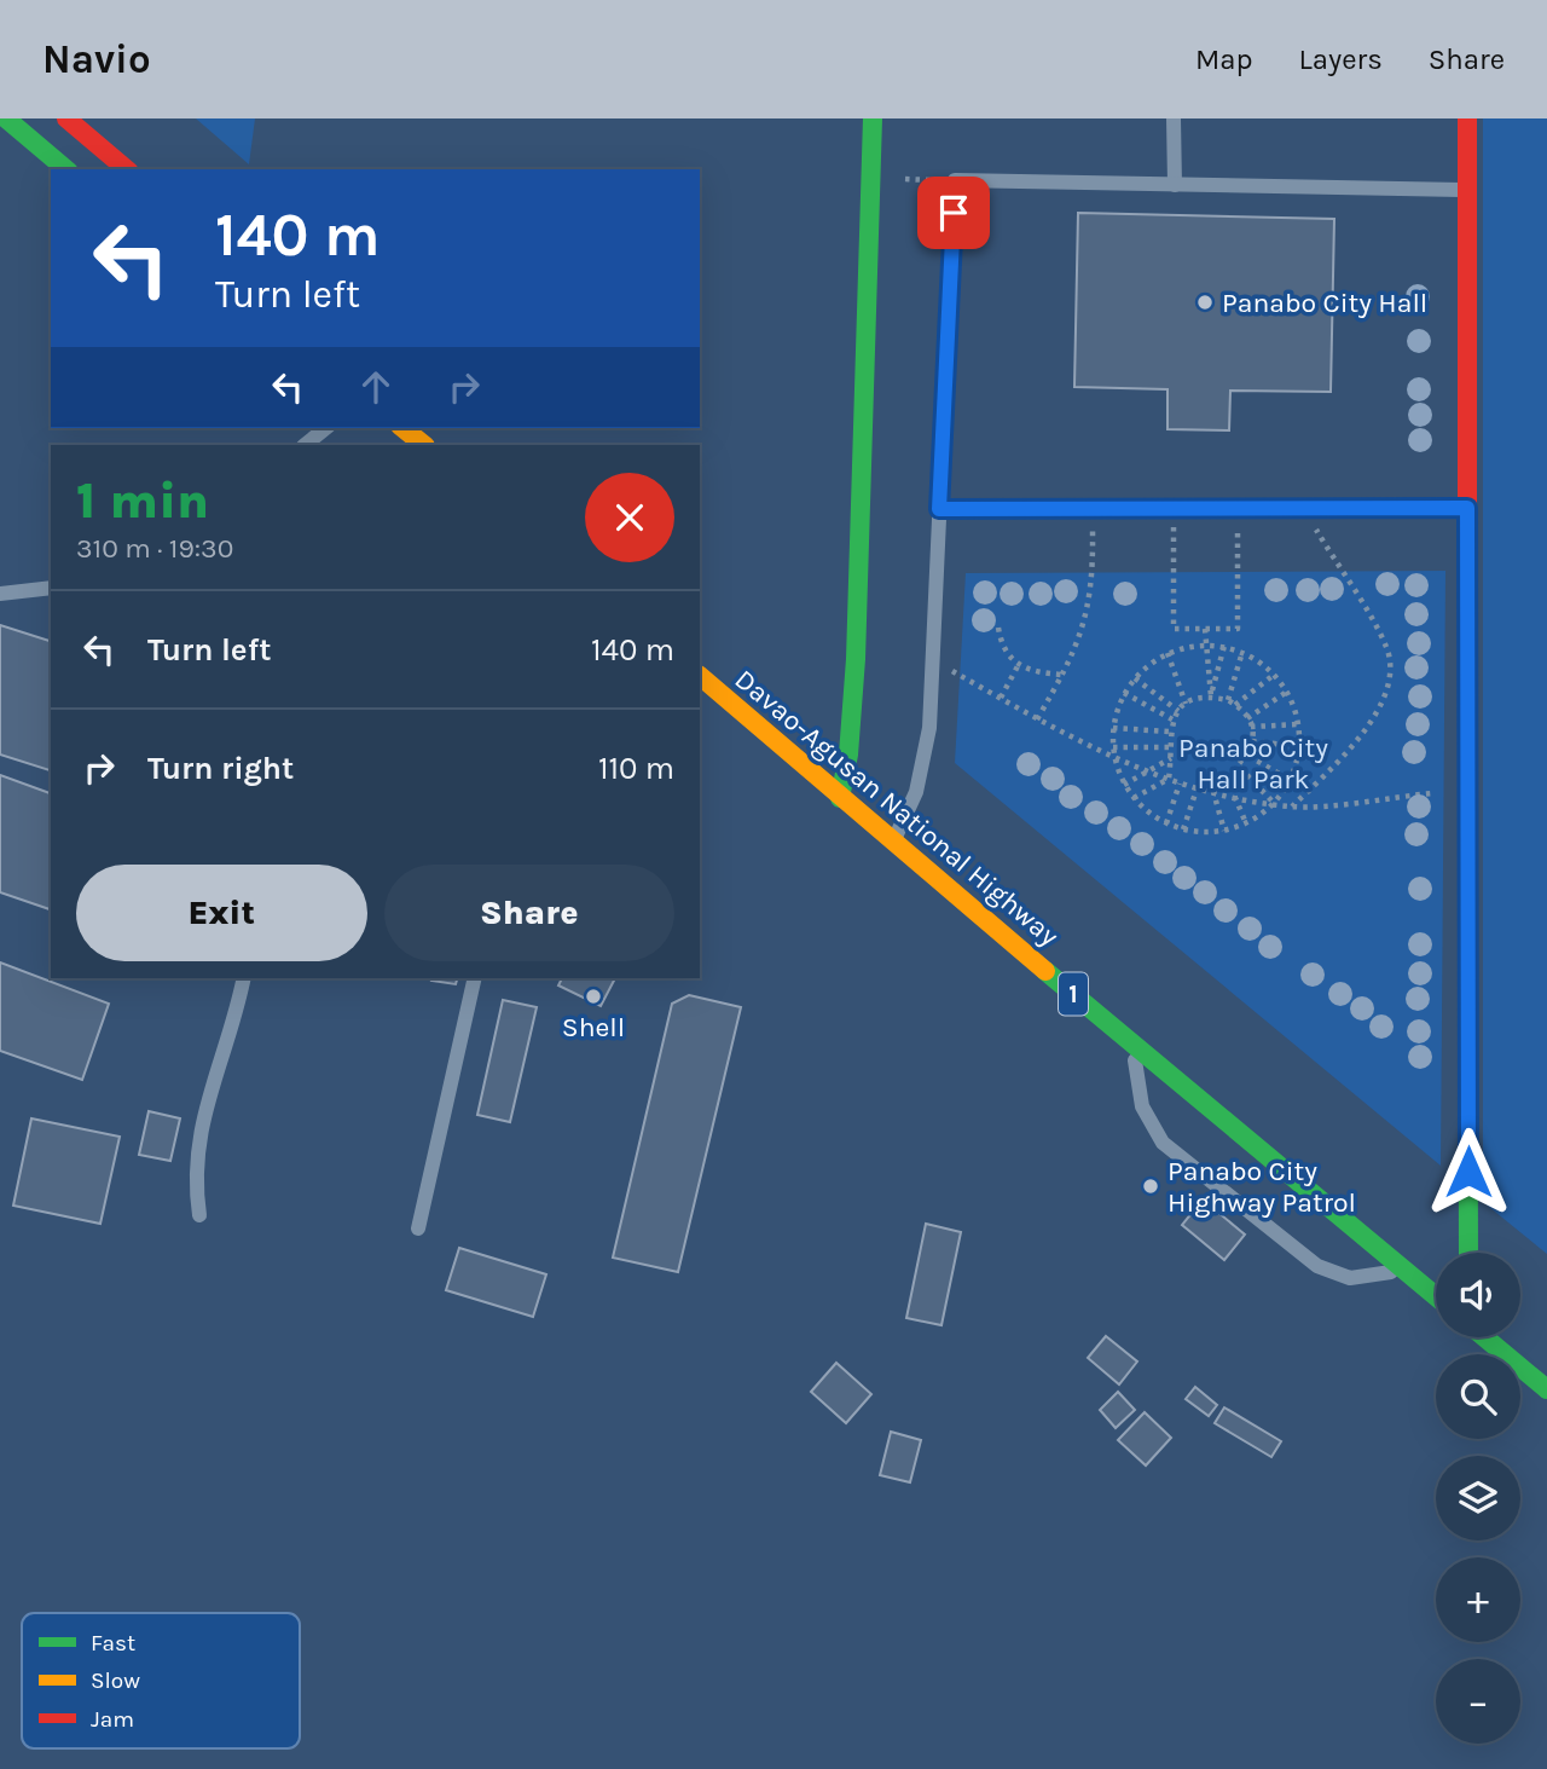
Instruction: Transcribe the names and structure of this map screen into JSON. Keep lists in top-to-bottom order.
{
  "streets": {
    "main road": ["Davao-Agusan National Highway", "1"]
  },
  "parks": ["Panabo City Hall Park"],
  "places": ["Panabo City Hall", "Shell", "Panabo City Highway Patrol"],
  "legend": ["Fast", "Slow", "Jam"],
  "page": {
    "header": "Navio",
    "nav": ["Map", "Layers", "Share"],
    "turn": ["140 m", "Turn left"],
    "heading": ["1 min", "310 m · 19:30"],
    "list": [
      {
        "name": "Turn left",
        "value": "140 m"
      },
      {
        "name": "Turn right",
        "value": "110 m"
      }
    ],
    "buttons": ["Exit", "Share"],
    "map_buttons": ["+", "−"]
  }
}
